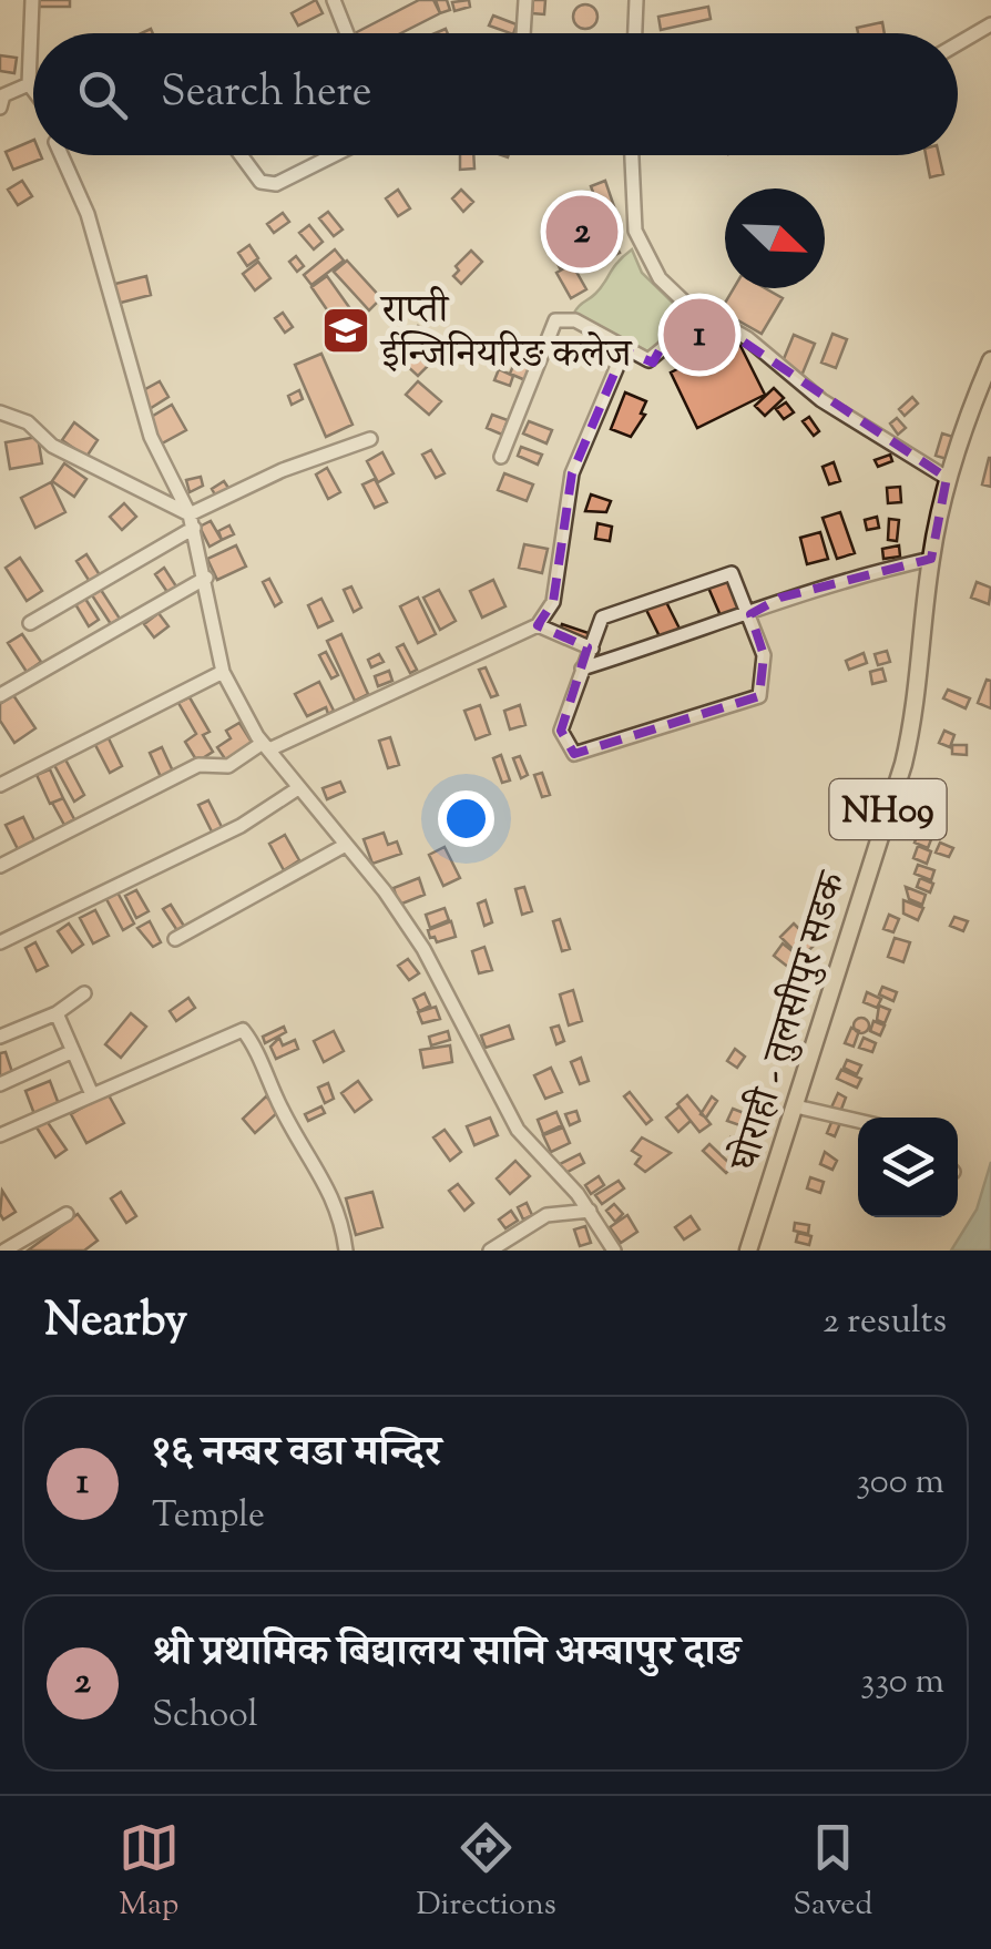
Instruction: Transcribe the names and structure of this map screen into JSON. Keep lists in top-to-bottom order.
{
  "streets": {
    "main road": ["NH09", "घोराही - तुलसीपुर सडक"]
  },
  "places": {
    "school or university": ["राप्ती ईन्जिनियरिङ कलेज"]
  },
  "north": "bottom right",
  "page": {
    "search": "Search here",
    "pins": ["2", "1"],
    "heading": ["Nearby", "2 results"],
    "list": [
      {
        "mark": "1",
        "name": "१६ नम्बर वडा मन्दिर",
        "note": "Temple",
        "value": "300 m"
      },
      {
        "mark": "2",
        "name": "श्री प्रथामिक बिद्यालय सानि अम्बापुर दाङ",
        "note": "School",
        "value": "330 m"
      }
    ],
    "nav": ["Map", "Directions", "Saved"]
  }
}
